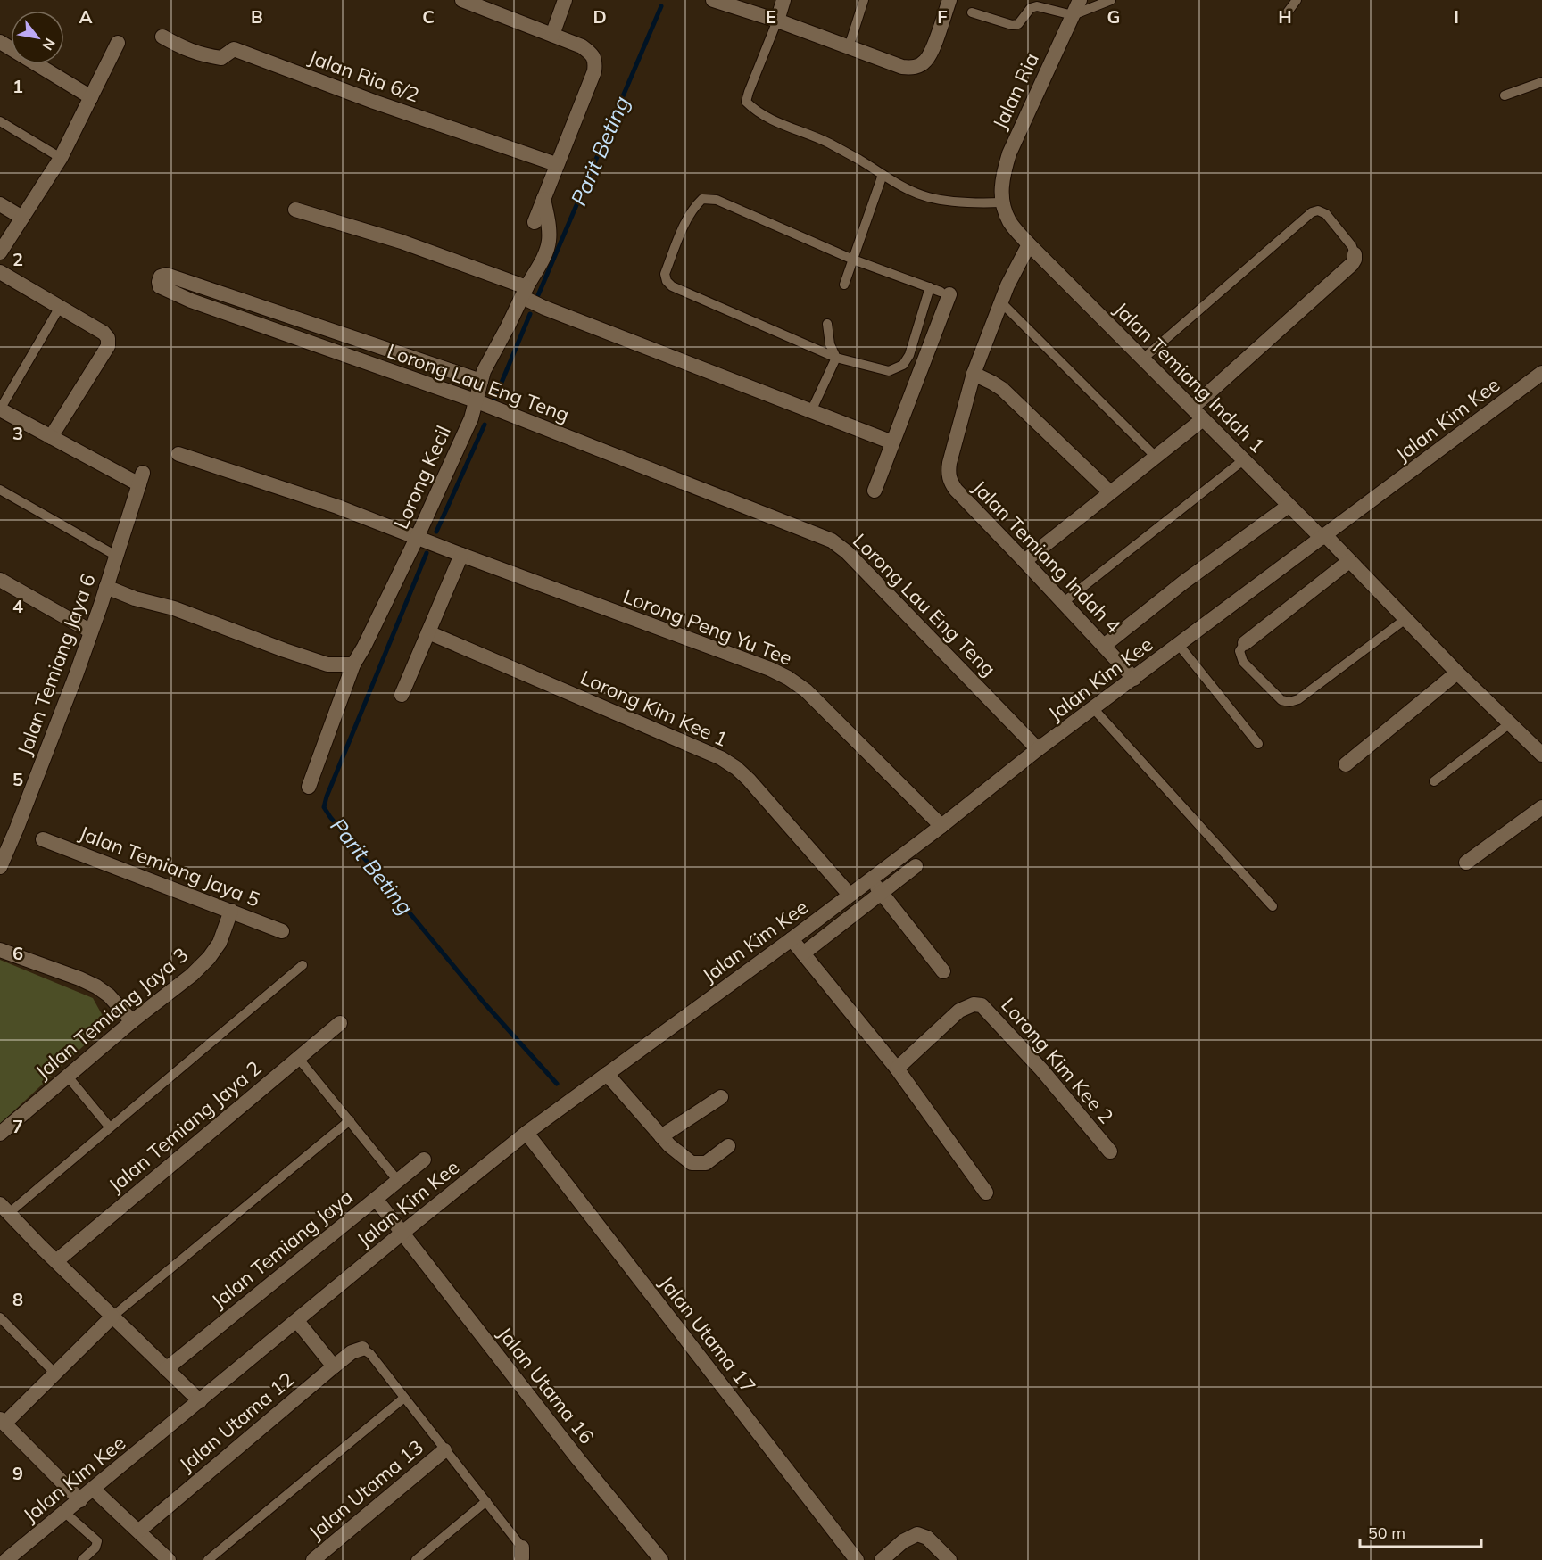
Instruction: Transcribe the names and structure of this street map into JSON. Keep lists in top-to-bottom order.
{
  "streets": {
    "street": [
      "Jalan Ria 6/2",
      "Jalan Ria",
      "Jalan Temiang Indah 1",
      "Lorong Lau Eng Teng",
      "Jalan Kim Kee",
      "Lorong Kecil",
      "Jalan Temiang Indah 4",
      "Lorong Peng Yu Tee",
      "Jalan Temiang Jaya 6",
      "Lorong Kim Kee 1",
      "Jalan Temiang Jaya 5",
      "Jalan Temiang Jaya 3",
      "Lorong Kim Kee 2",
      "Jalan Temiang Jaya 2",
      "Jalan Temiang Jaya",
      "Jalan Utama 17",
      "Jalan Utama 16",
      "Jalan Utama 12",
      "Jalan Utama 13"
    ]
  },
  "crossings": [
    ["Jalan Ria", "Jalan Temiang Indah 1"],
    ["Jalan Temiang Indah 1", "Jalan Kim Kee"],
    ["Jalan Temiang Indah 1", "Jalan Temiang Indah 4"],
    ["Lorong Lau Eng Teng", "Jalan Kim Kee"],
    ["Lorong Lau Eng Teng", "Lorong Kecil"],
    ["Jalan Kim Kee", "Jalan Temiang Indah 4"],
    ["Jalan Kim Kee", "Lorong Peng Yu Tee"],
    ["Jalan Kim Kee", "Lorong Kim Kee 1"],
    ["Jalan Kim Kee", "Jalan Utama 17"],
    ["Jalan Kim Kee", "Jalan Utama 16"],
    ["Lorong Kecil", "Lorong Peng Yu Tee"],
    ["Jalan Temiang Jaya 5", "Jalan Temiang Jaya 3"],
    ["Jalan Temiang Jaya", "Jalan Utama 16"]
  ],
  "water": ["Parit Beting"],
  "scale_bar": "50 m",
  "north": "bottom right",
  "grid": {
    "columns": [
      "A",
      "B",
      "C",
      "D",
      "E",
      "F",
      "G",
      "H",
      "I"
    ],
    "rows": [
      "1",
      "2",
      "3",
      "4",
      "5",
      "6",
      "7",
      "8",
      "9"
    ]
  }
}
